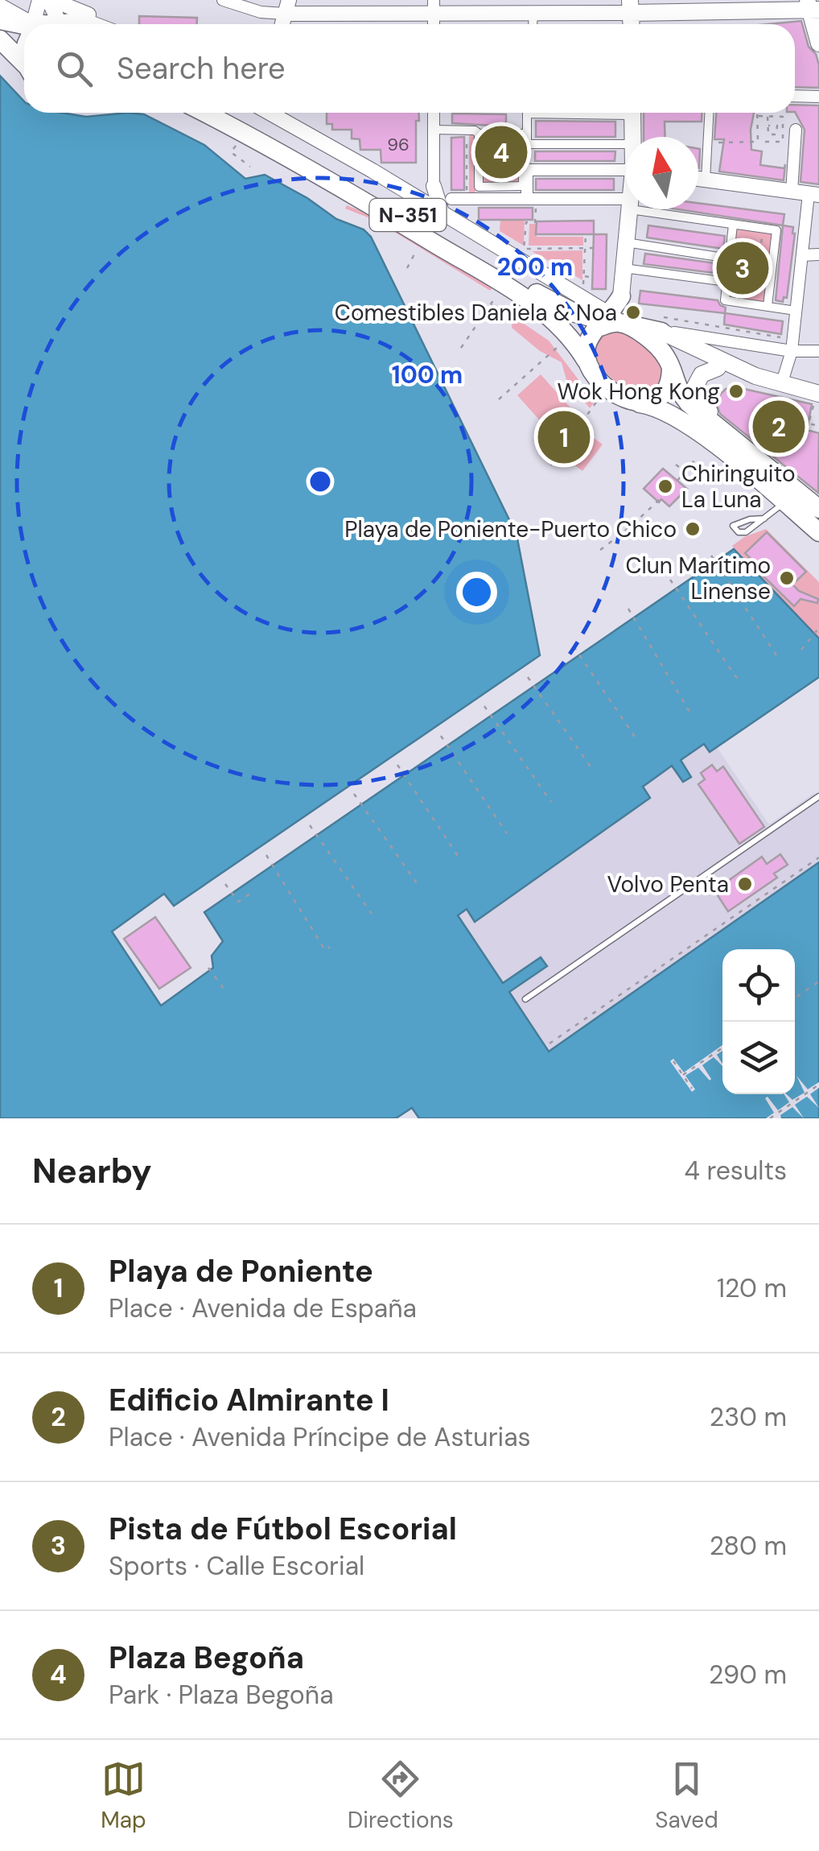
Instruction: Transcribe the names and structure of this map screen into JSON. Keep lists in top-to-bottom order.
{
  "streets": {
    "highway": ["N-351"]
  },
  "places": [
    "Comestibles Daniela & Noa",
    "Wok Hong Kong",
    "Chiringuito La Luna",
    "Playa de Poniente-Puerto Chico",
    "Clun Marítimo Linense",
    "Volvo Penta"
  ],
  "house_numbers": ["96"],
  "north": "top",
  "page": {
    "search": "Search here",
    "pins": [
      "4",
      "3",
      "2",
      "1"
    ],
    "heading": ["Nearby", "4 results"],
    "list": [
      {
        "mark": "1",
        "name": "Playa de Poniente",
        "note": "Place · Avenida de España",
        "value": "120 m"
      },
      {
        "mark": "2",
        "name": "Edificio Almirante I",
        "note": "Place · Avenida Príncipe de Asturias",
        "value": "230 m"
      },
      {
        "mark": "3",
        "name": "Pista de Fútbol Escorial",
        "note": "Sports · Calle Escorial",
        "value": "280 m"
      },
      {
        "mark": "4",
        "name": "Plaza Begoña",
        "note": "Park · Plaza Begoña",
        "value": "290 m"
      }
    ],
    "nav": ["Map", "Directions", "Saved"]
  },
  "rings": ["200 m", "100 m"]
}
